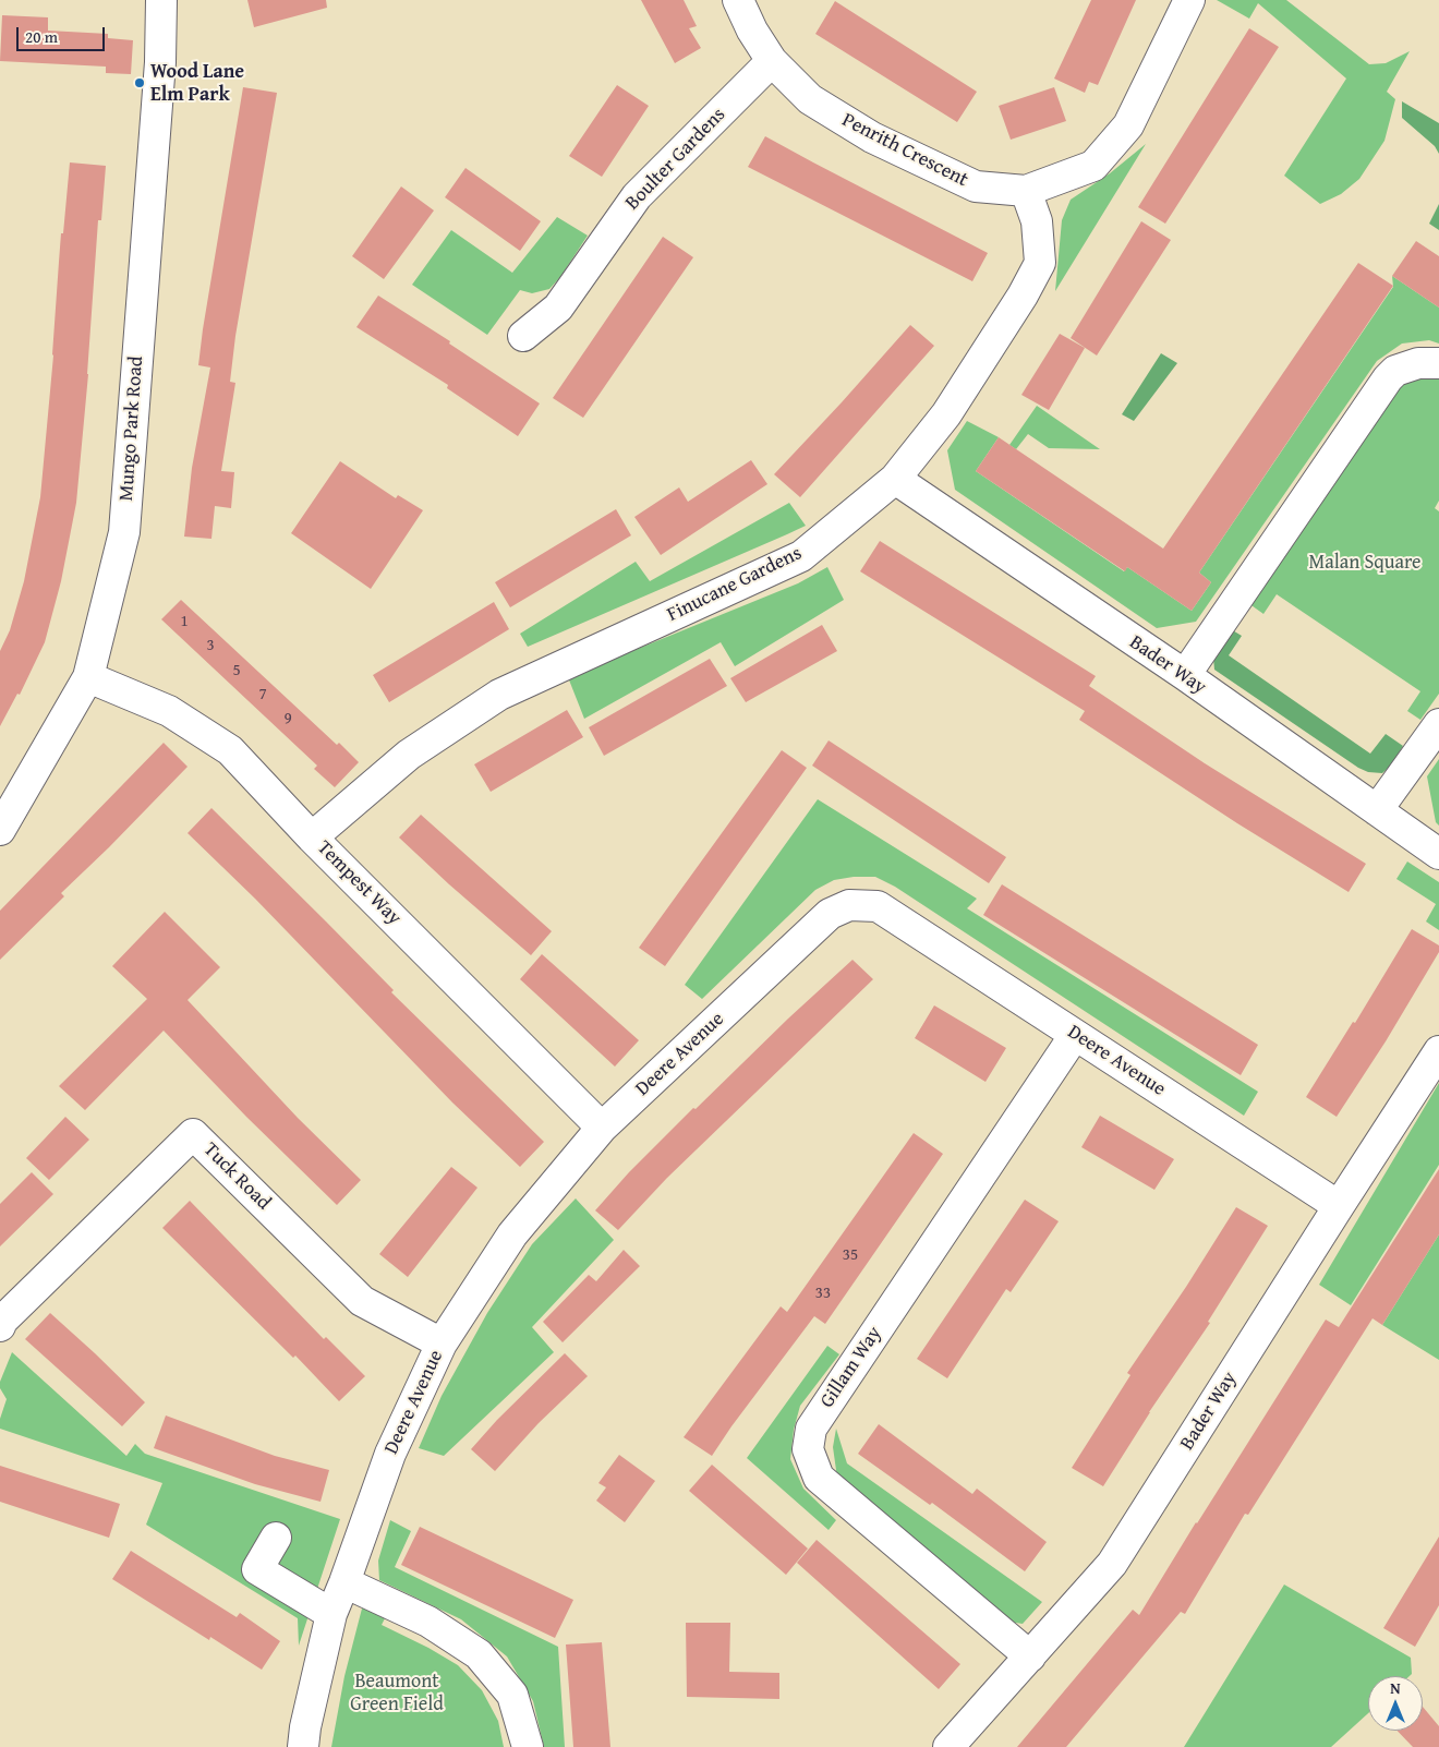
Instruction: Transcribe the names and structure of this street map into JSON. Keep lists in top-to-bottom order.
{
  "streets": {
    "street": [
      "Penrith Crescent",
      "Boulter Gardens",
      "Mungo Park Road",
      "Finucane Gardens",
      "Bader Way",
      "Tempest Way",
      "Deere Avenue",
      "Tuck Road",
      "Gillam Way"
    ]
  },
  "crossings": [
    ["Penrith Crescent", "Boulter Gardens"],
    ["Penrith Crescent", "Finucane Gardens"],
    ["Mungo Park Road", "Tempest Way"],
    ["Finucane Gardens", "Bader Way"],
    ["Finucane Gardens", "Tempest Way"],
    ["Bader Way", "Deere Avenue"],
    ["Bader Way", "Gillam Way"],
    ["Tempest Way", "Deere Avenue"],
    ["Deere Avenue", "Tuck Road"],
    ["Deere Avenue", "Gillam Way"]
  ],
  "parks": ["Malan Square", "Beaumont Green Field"],
  "places": ["Wood Lane Elm Park"],
  "house_numbers": [
    "1",
    "3",
    "5",
    "7",
    "9",
    "35",
    "33"
  ],
  "scale_bar": "20 m",
  "north": "top"
}
